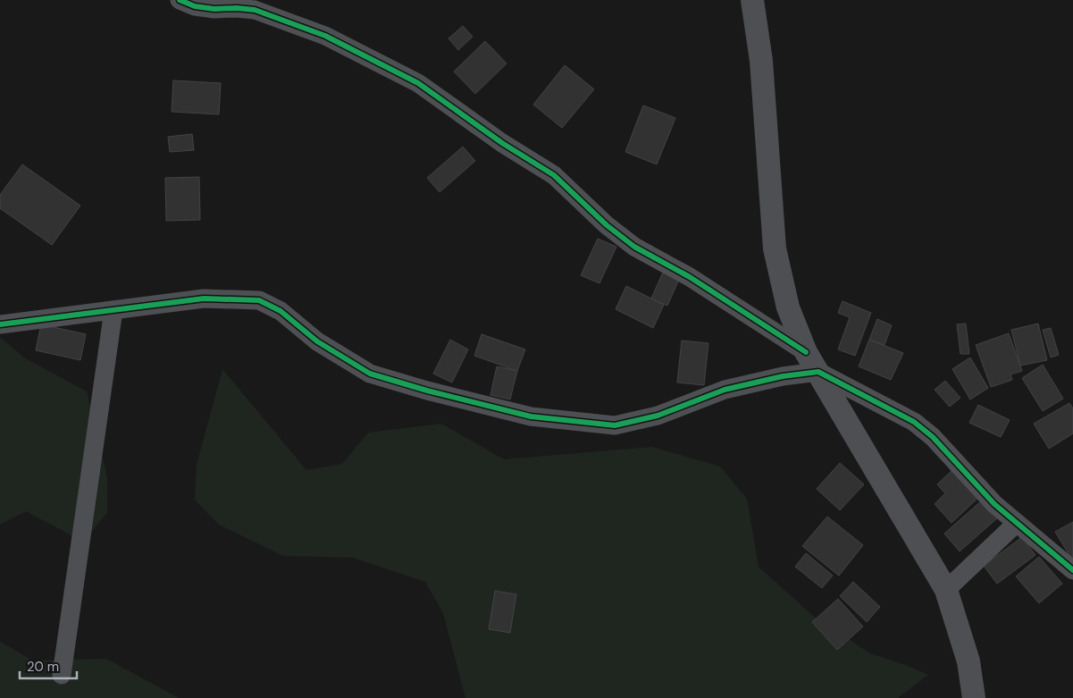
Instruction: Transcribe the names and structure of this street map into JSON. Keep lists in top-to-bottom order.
{
  "scale_bar": "20 m"
}
